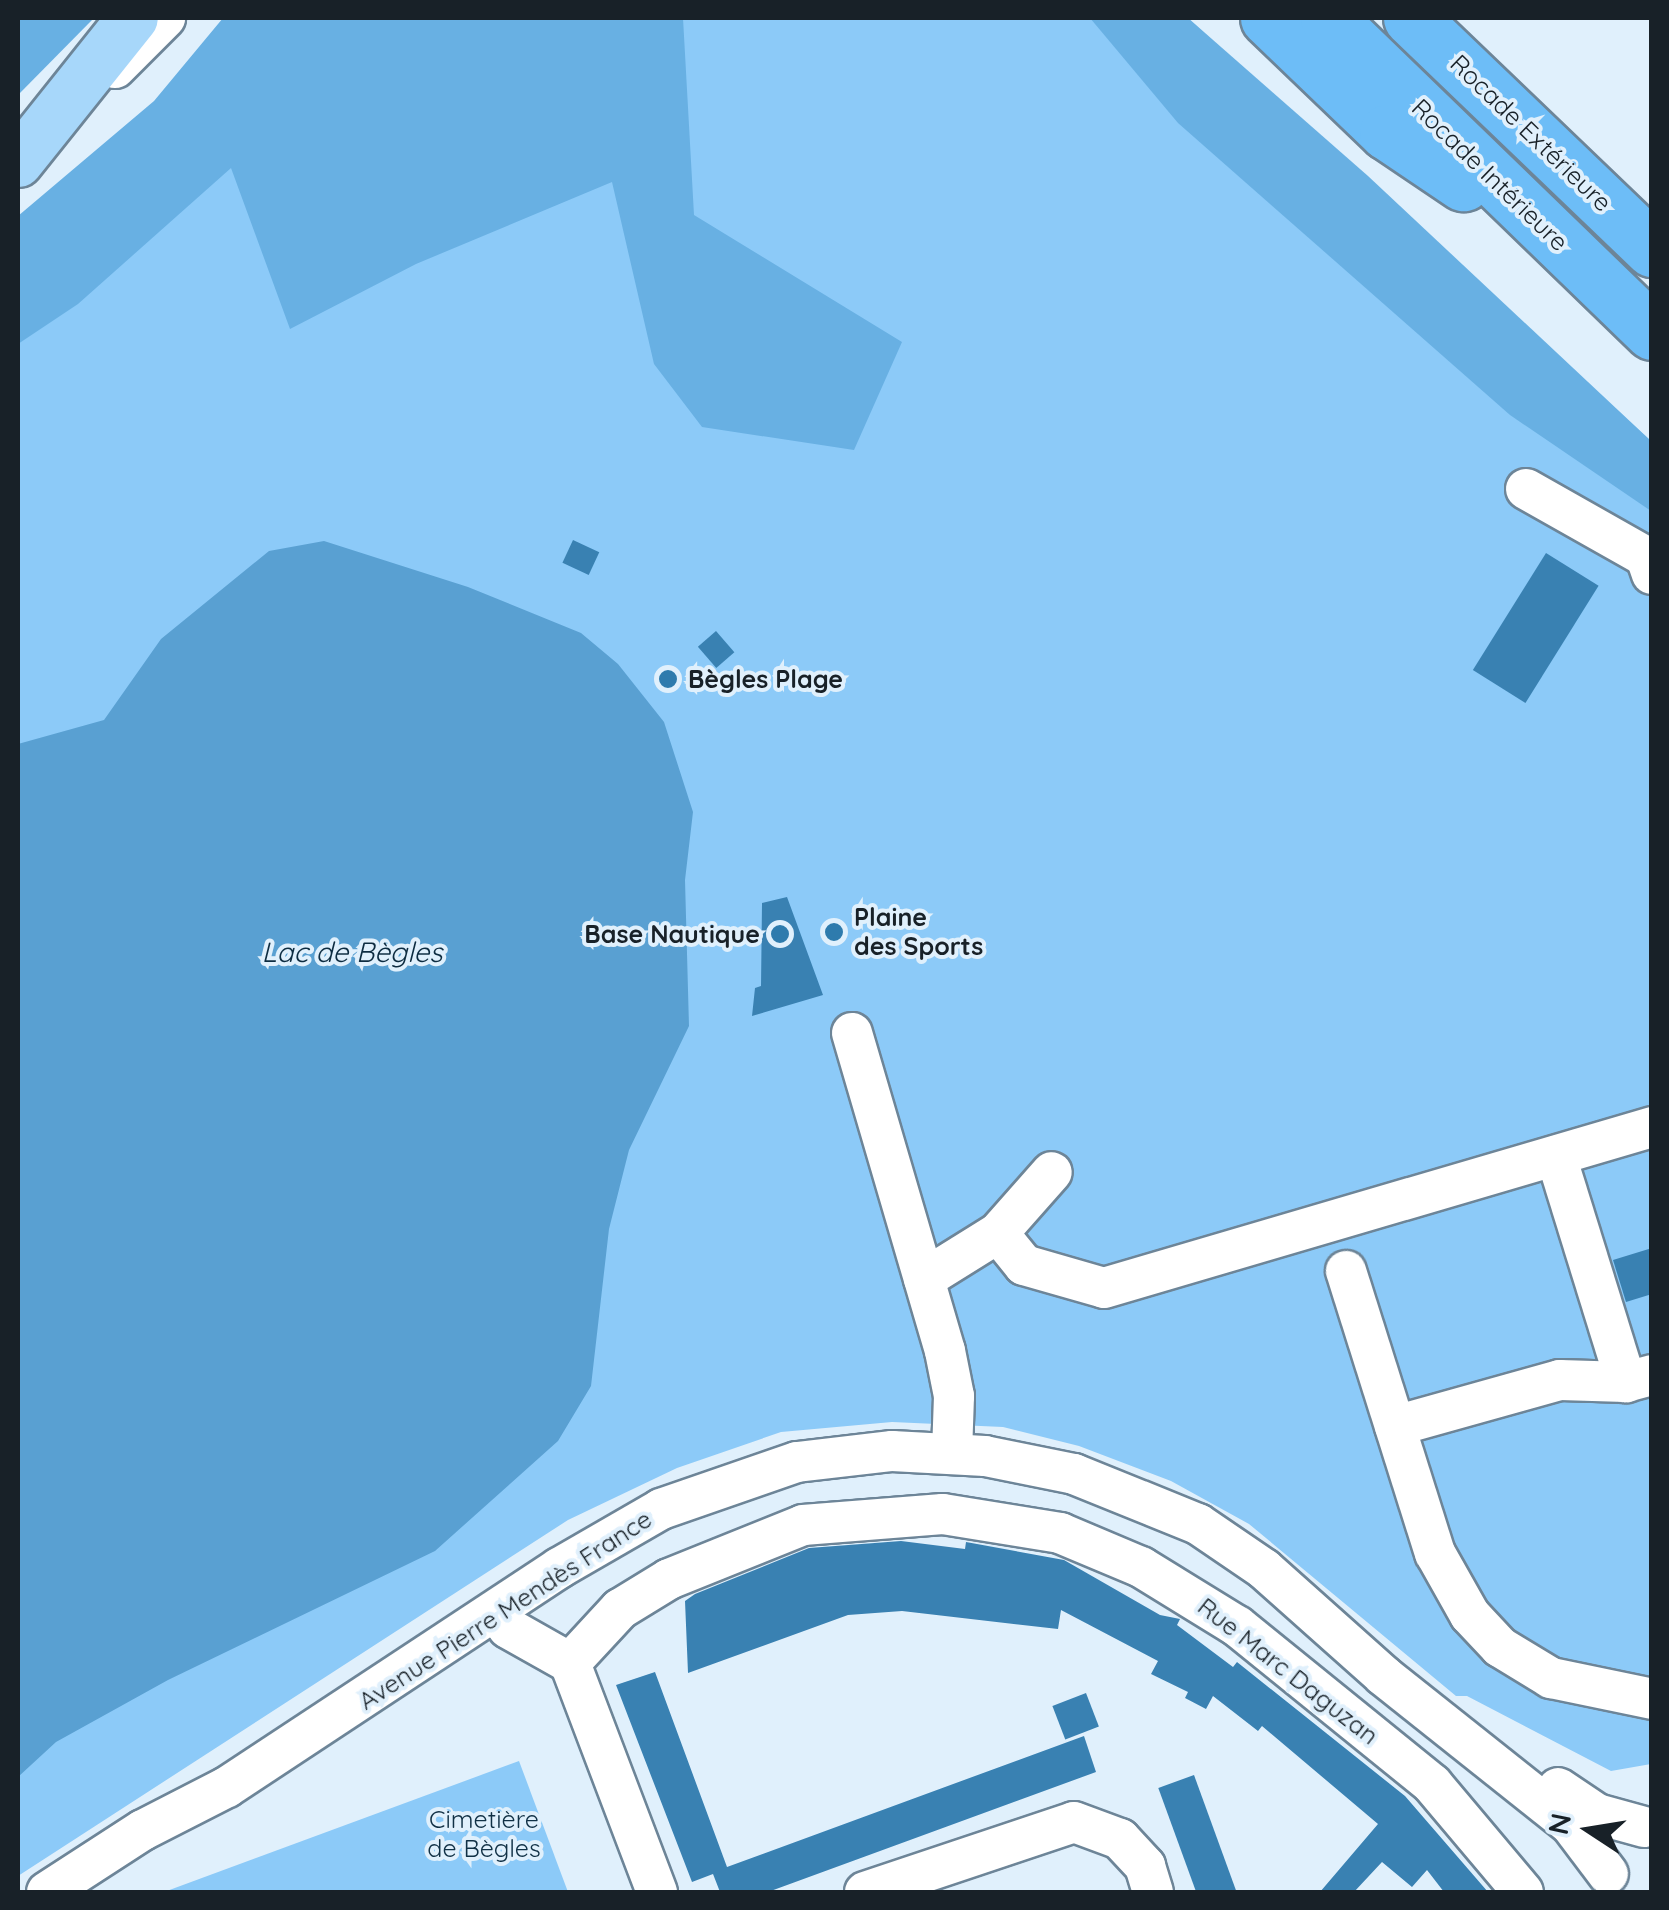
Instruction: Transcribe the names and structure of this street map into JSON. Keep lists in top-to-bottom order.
{
  "streets": {
    "highway": ["Rocade Extérieure", "Rocade Intérieure"],
    "street": ["Avenue Pierre Mendès France", "Rue Marc Daguzan"]
  },
  "water": ["Lac de Bègles"],
  "parks": ["Cimetière de Bègles"],
  "places": ["Bègles Plage", "Plaine des Sports", "Base Nautique"],
  "north": "left"
}
